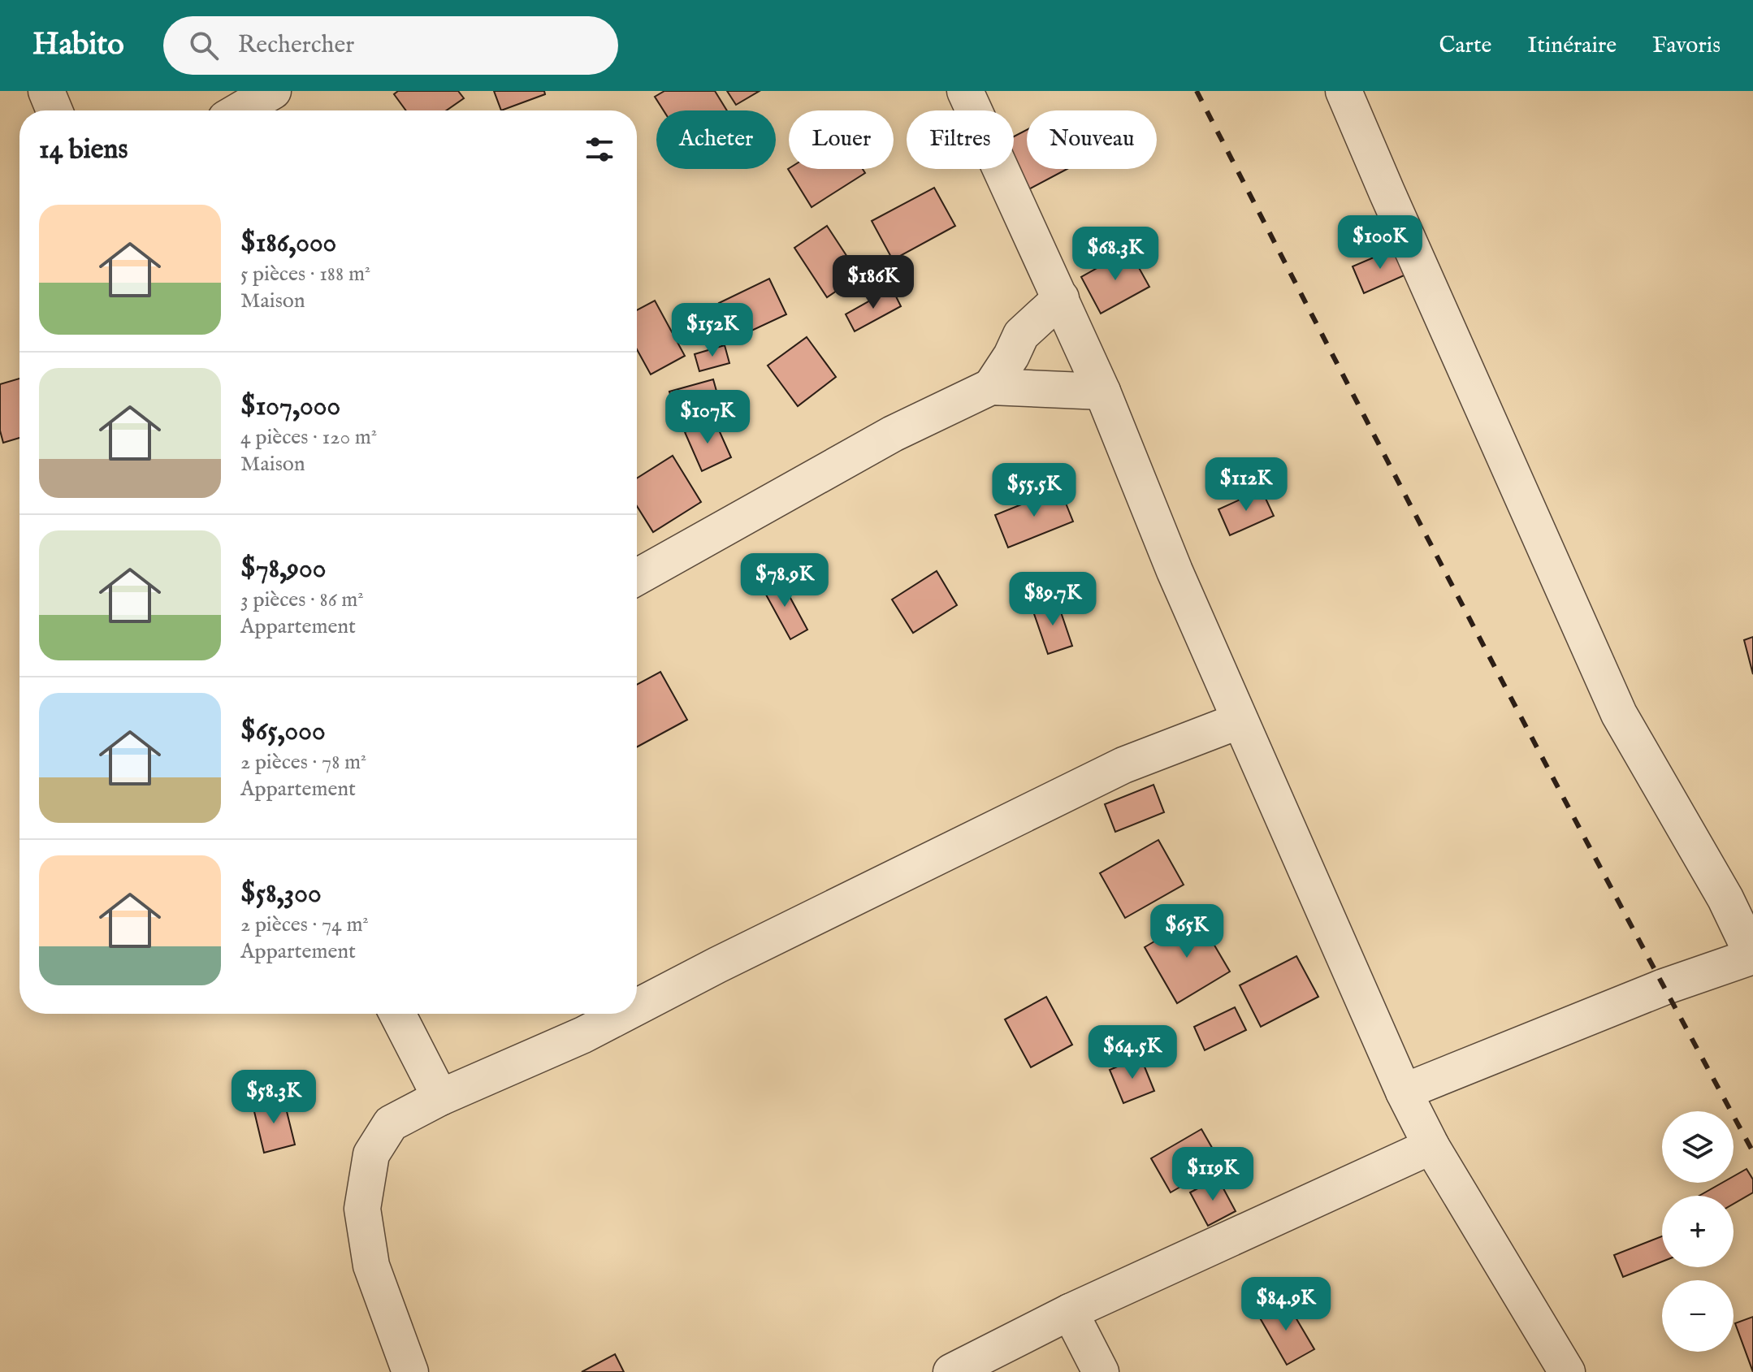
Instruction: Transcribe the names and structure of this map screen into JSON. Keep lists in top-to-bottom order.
{
  "page": {
    "header": "Habito",
    "search": "Rechercher",
    "nav": ["Carte", "Itinéraire", "Favoris"],
    "chip": [
      "Acheter",
      "Louer",
      "Filtres",
      "Nouveau"
    ],
    "heading": "14 biens",
    "list": [
      {
        "name": "$186,000",
        "note": "5 pièces · 188 m² · Maison"
      },
      {
        "name": "$107,000",
        "note": "4 pièces · 120 m² · Maison"
      },
      {
        "name": "$78,900",
        "note": "3 pièces · 86 m² · Appartement"
      },
      {
        "name": "$65,000",
        "note": "2 pièces · 78 m² · Appartement"
      },
      {
        "name": "$58,300",
        "note": "2 pièces · 74 m² · Appartement"
      }
    ],
    "price": [
      "$100K",
      "$68.3K",
      "$186K",
      "$152K",
      "$107K",
      "$112K",
      "$55.5K",
      "$78.9K",
      "$89.7K",
      "$65K",
      "$64.5K",
      "$58.3K",
      "$119K",
      "$84.9K"
    ],
    "map_buttons": ["+", "−"]
  }
}
